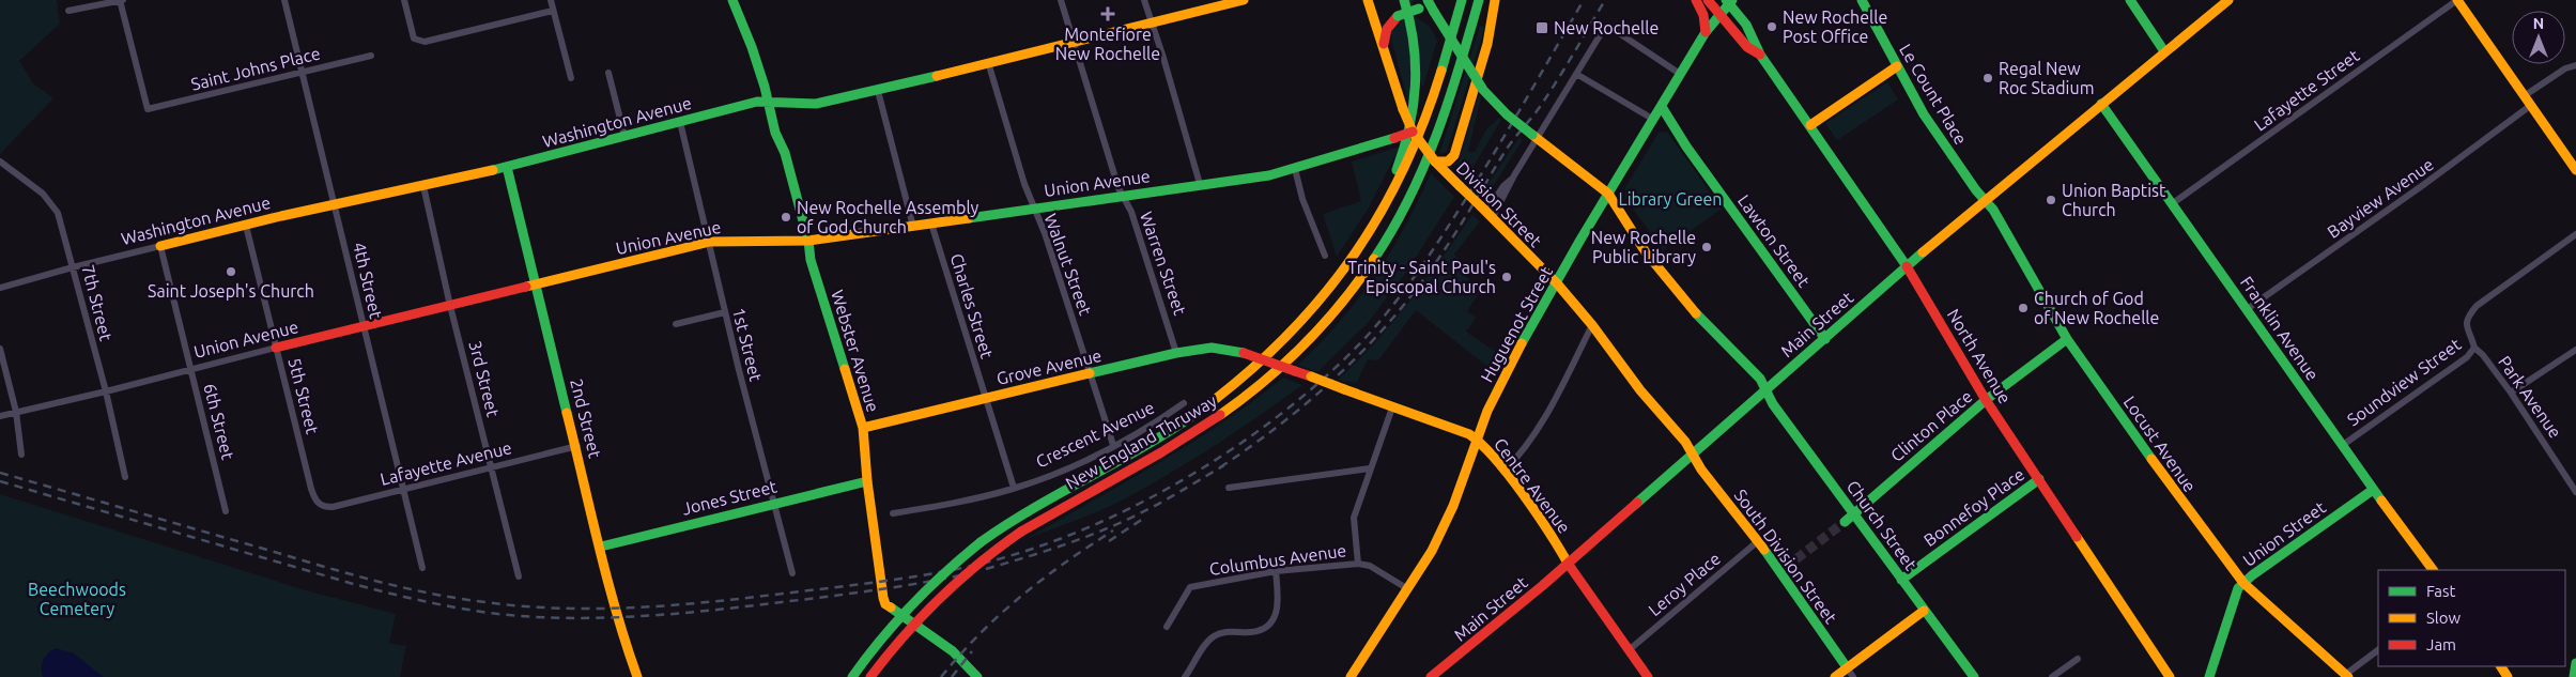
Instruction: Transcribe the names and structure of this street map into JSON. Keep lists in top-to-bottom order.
{
  "streets": {
    "main road": [
      "Le Count Place",
      "Washington Avenue",
      "Union Avenue",
      "Division Street",
      "Lawton Street",
      "Huguenot Street",
      "Main Street",
      "Franklin Avenue",
      "Webster Avenue",
      "North Avenue",
      "Grove Avenue",
      "2nd Street",
      "Clinton Place",
      "New England Thruway",
      "Locust Avenue",
      "Centre Avenue",
      "Jones Street",
      "Bonnefoy Place",
      "Church Street",
      "Union Street",
      "South Division Street"
    ],
    "street": [
      "Saint Johns Place",
      "Lafayette Street",
      "Bayview Avenue",
      "Warren Street",
      "Walnut Street",
      "4th Street",
      "7th Street",
      "Charles Street",
      "1st Street",
      "3rd Street",
      "Soundview Street",
      "5th Street",
      "Park Avenue",
      "6th Street",
      "Crescent Avenue",
      "Lafayette Avenue",
      "Columbus Avenue",
      "Leroy Place"
    ]
  },
  "crossings": [
    ["Saint Johns Place", "4th Street"],
    ["Lafayette Street", "Franklin Avenue"],
    ["Le Count Place", "Main Street"],
    ["Le Count Place", "Locust Avenue"],
    ["Washington Avenue", "Warren Street"],
    ["Washington Avenue", "Walnut Street"],
    ["Washington Avenue", "4th Street"],
    ["Washington Avenue", "7th Street"],
    ["Washington Avenue", "1st Street"],
    ["Washington Avenue", "Webster Avenue"],
    ["Washington Avenue", "3rd Street"],
    ["Washington Avenue", "5th Street"],
    ["Washington Avenue", "2nd Street"],
    ["Washington Avenue", "6th Street"],
    ["Union Avenue", "Division Street"],
    ["Union Avenue", "Warren Street"],
    ["Union Avenue", "Walnut Street"],
    ["Union Avenue", "4th Street"],
    ["Union Avenue", "7th Street"],
    ["Union Avenue", "Charles Street"],
    ["Union Avenue", "1st Street"],
    ["Union Avenue", "Webster Avenue"],
    ["Union Avenue", "3rd Street"],
    ["Union Avenue", "5th Street"],
    ["Union Avenue", "2nd Street"],
    ["Union Avenue", "6th Street"],
    ["Bayview Avenue", "Franklin Avenue"],
    ["Division Street", "Huguenot Street"],
    ["Division Street", "Main Street"],
    ["Division Street", "South Division Street"],
    ["Lawton Street", "Huguenot Street"],
    ["Lawton Street", "Main Street"],
    ["Warren Street", "Grove Avenue"],
    ["Walnut Street", "Grove Avenue"],
    ["Walnut Street", "Crescent Avenue"],
    ["4th Street", "Lafayette Avenue"],
    ["Charles Street", "Grove Avenue"],
    ["Charles Street", "Crescent Avenue"],
    ["Huguenot Street", "North Avenue"],
    ["Huguenot Street", "Centre Avenue"],
    ["Huguenot Street", "Church Street"],
    ["Huguenot Street", "Columbus Avenue"],
    ["Main Street", "Franklin Avenue"],
    ["Main Street", "North Avenue"],
    ["Main Street", "Locust Avenue"],
    ["Main Street", "Centre Avenue"],
    ["Main Street", "Church Street"],
    ["Main Street", "South Division Street"],
    ["Franklin Avenue", "Soundview Street"],
    ["Franklin Avenue", "Union Street"],
    ["1st Street", "Jones Street"],
    ["Webster Avenue", "Grove Avenue"],
    ["Webster Avenue", "Jones Street"],
    ["North Avenue", "Clinton Place"],
    ["North Avenue", "Bonnefoy Place"],
    ["Grove Avenue", "Centre Avenue"],
    ["3rd Street", "Lafayette Avenue"],
    ["Soundview Street", "Park Avenue"],
    ["5th Street", "Lafayette Avenue"],
    ["2nd Street", "Lafayette Avenue"],
    ["2nd Street", "Jones Street"],
    ["Clinton Place", "Locust Avenue"],
    ["Clinton Place", "Church Street"],
    ["Locust Avenue", "Union Street"],
    ["Centre Avenue", "Leroy Place"],
    ["Bonnefoy Place", "Church Street"],
    ["South Division Street", "Leroy Place"]
  ],
  "parks": ["Library Green", "Beechwoods Cemetery"],
  "places": {
    "health": ["Montefiore New Rochelle"],
    "other": [
      "New Rochelle Post Office",
      "Regal New Roc Stadium",
      "Union Baptist Church",
      "New Rochelle Assembly of God Church",
      "New Rochelle Public Library",
      "Saint Joseph's Church",
      "Trinity - Saint Paul's Episcopal Church",
      "Church of God of New Rochelle"
    ],
    "transit": ["New Rochelle"]
  },
  "legend": ["Fast", "Slow", "Jam"],
  "north": "top"
}
